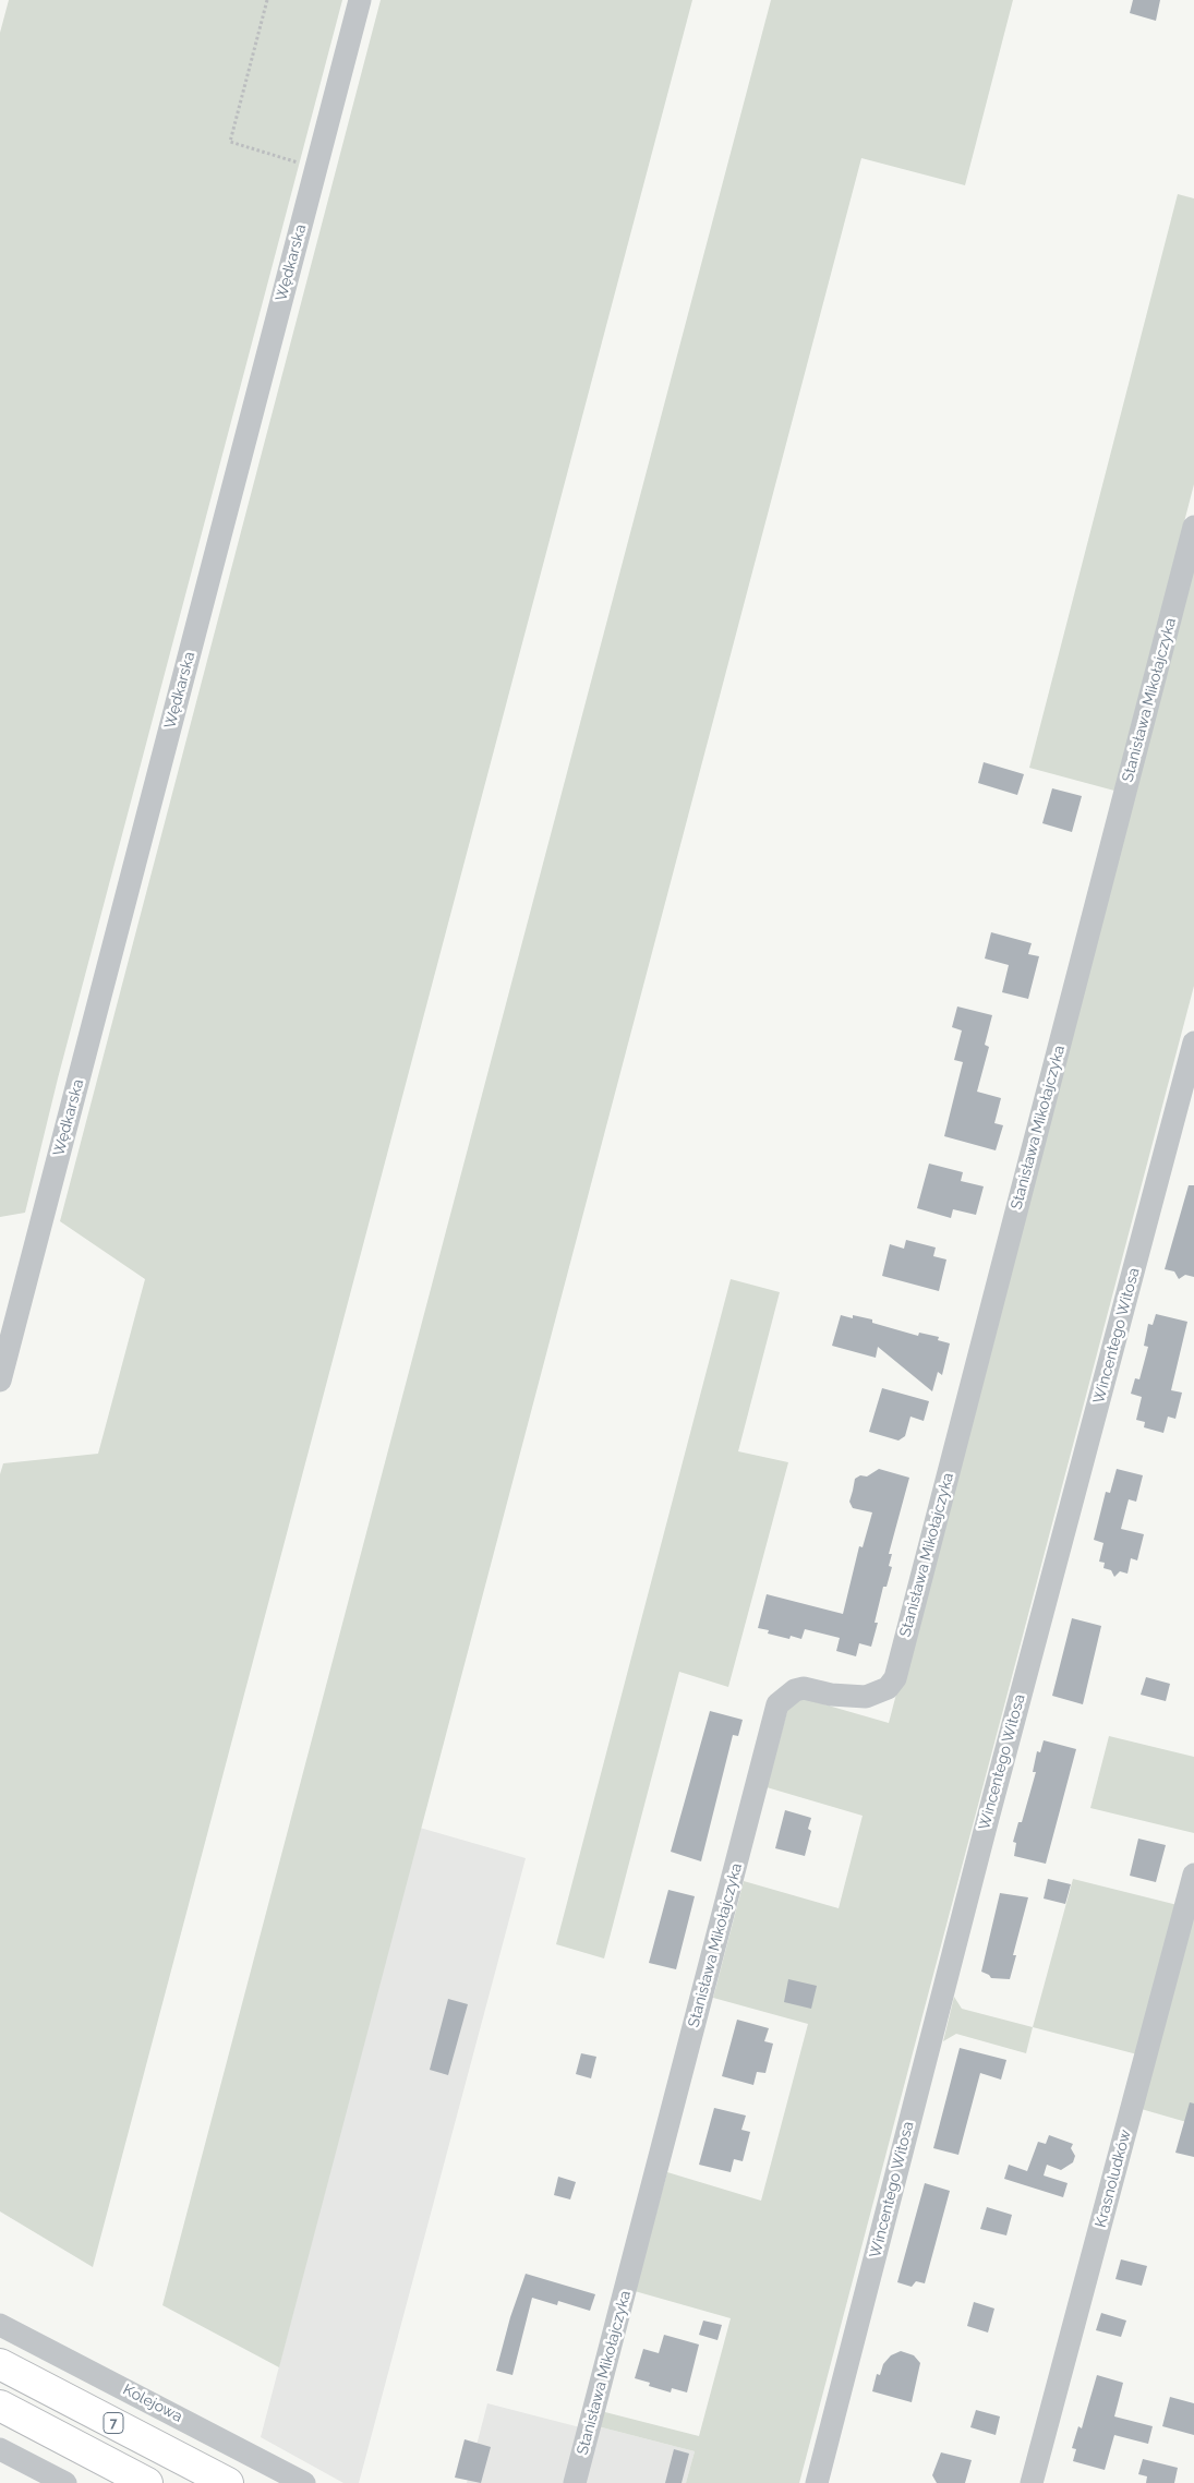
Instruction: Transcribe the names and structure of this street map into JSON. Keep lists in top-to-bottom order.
{
  "streets": {
    "highway": ["7"],
    "street": [
      "Wędkarska",
      "Stanisława Mikołajczyka",
      "Wincentego Witosa",
      "Krasnoludków",
      "Kolejowa"
    ]
  }
}
